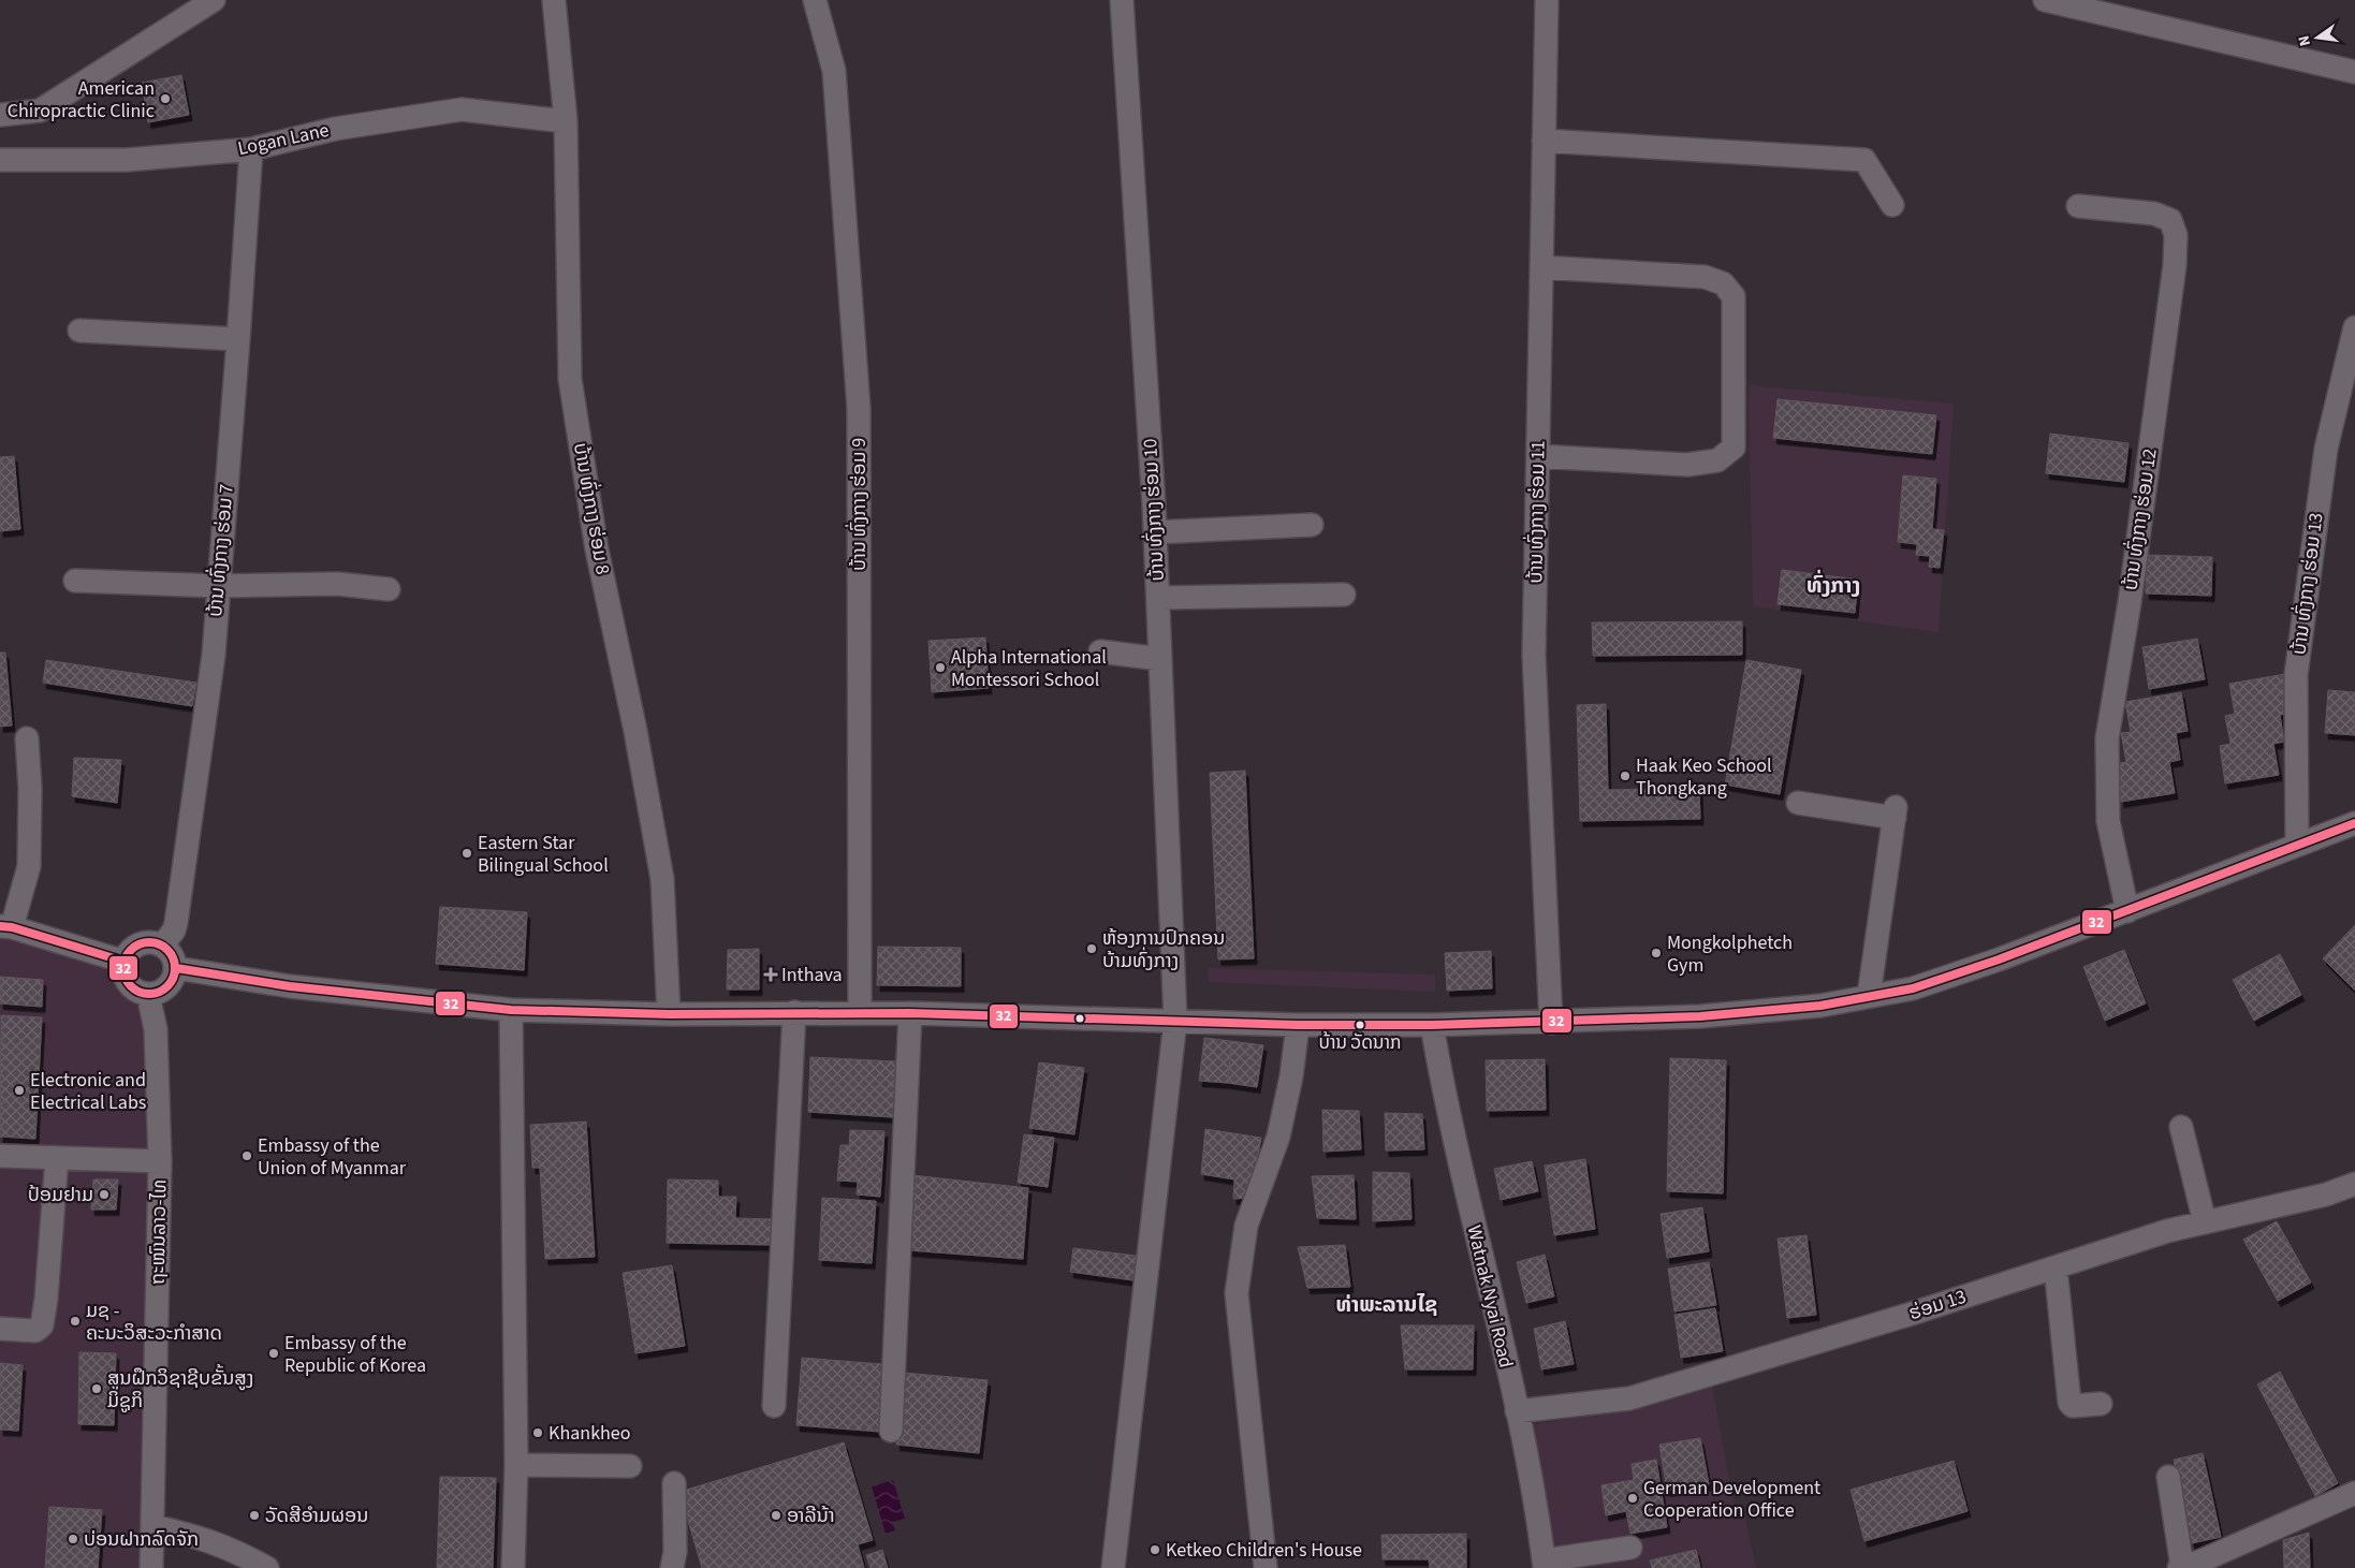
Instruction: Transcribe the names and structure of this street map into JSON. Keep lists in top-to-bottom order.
{
  "streets": {
    "street": [
      "Logan Lane",
      "ບ້ານ ທົ່ງກາງ ຮ່ອມ 9",
      "ບ້ານ ທົ່ງກາງ ຮ່ອມ 8",
      "ບ້ານ ທົ່ງກາງ ຮ່ອມ 10",
      "ບ້ານ ທົ່ງກາງ ຮ່ອມ 11",
      "ບ້ານ ທົ່ງກາງ ຮ່ອມ 12",
      "ບ້ານ ທົ່ງກາງ ຮ່ອມ 7",
      "ບ້ານ ທົ່ງກາງ ຮ່ອມ 13",
      "ຖະໜົນລາວ-ໄທ",
      "Watnak Nyai Road",
      "ຮ່ອມ 13"
    ]
  },
  "crossings": [
    ["Logan Lane", "ບ້ານ ທົ່ງກາງ ຮ່ອມ 8"],
    ["Logan Lane", "ບ້ານ ທົ່ງກາງ ຮ່ອມ 7"],
    ["ບ້ານ ທົ່ງກາງ ຮ່ອມ 7", "ຖະໜົນລາວ-ໄທ"],
    ["Watnak Nyai Road", "ຮ່ອມ 13"]
  ],
  "districts": ["ທົ່ງກາງ", "ທ່າພະລານໄຊ"],
  "places": {
    "other": [
      "American Chiropractic Clinic",
      "Alpha International Montessori School",
      "Haak Keo School Thongkang",
      "Eastern Star Bilingual School",
      "ຫ້ອງການປົກຄອນ ບ້າມທົ່ງກາງ",
      "Mongkolphetch Gym",
      "ບ້ານ ວັດນາກ",
      "Electronic and Electrical Labs",
      "Embassy of the Union of Myanmar",
      "ປ້ອມຢາມ",
      "ມຊ - ຄະນະວິສະວະກຳສາດ",
      "Embassy of the Republic of Korea",
      "ສູນຝຶກວິຊາຊີບຂັ້ນສູງ ມິຊູກິ",
      "Khankheo",
      "German Development Cooperation Office",
      "ວັດສີອຳມຜອນ",
      "ອາລີນ້າ",
      "ບ່ອນຝາກລົດຈັກ",
      "Ketkeo Children's House"
    ],
    "health": ["Inthava"]
  },
  "lines": ["transit line 32"],
  "north": "left"
}
